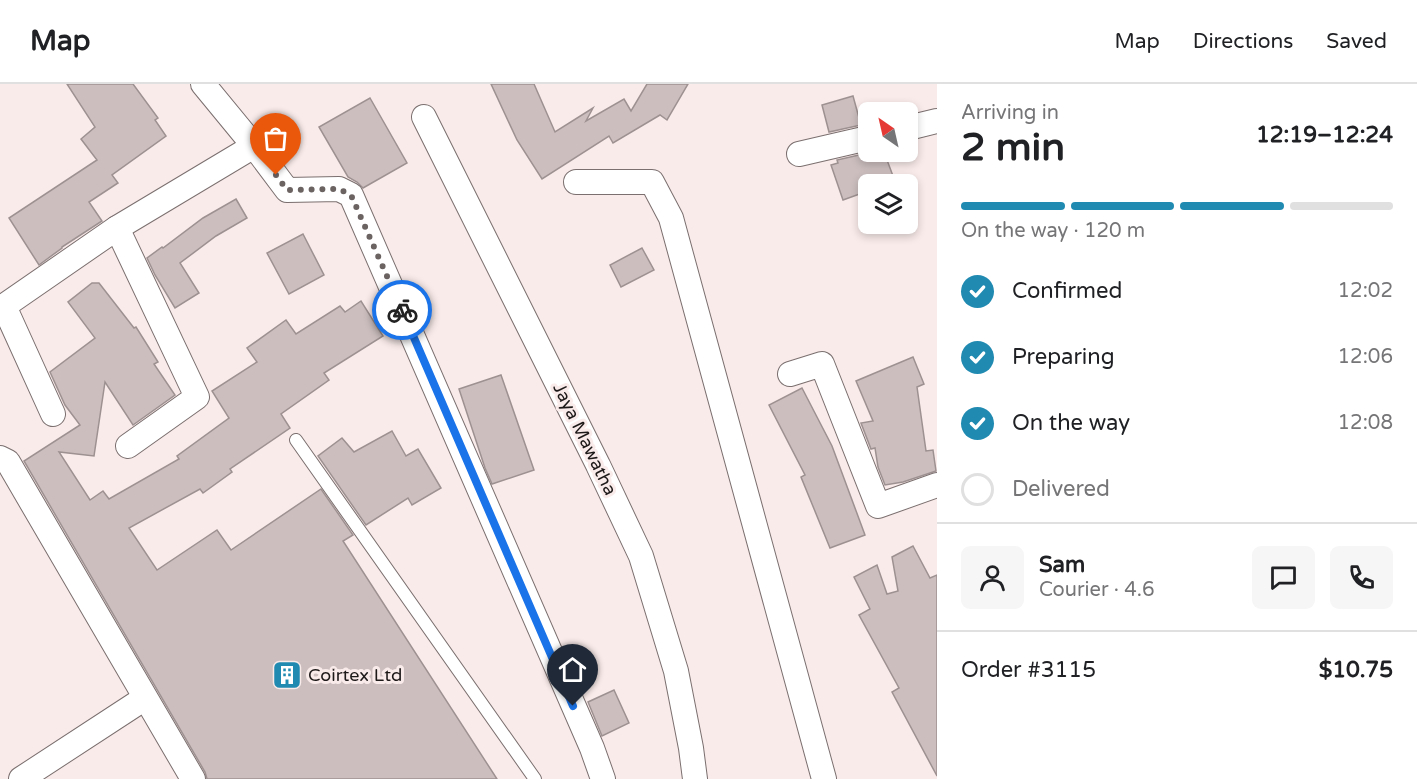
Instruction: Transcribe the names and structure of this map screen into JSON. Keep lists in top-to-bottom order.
{
  "streets": {
    "street": ["Jaya Mawatha"]
  },
  "places": {
    "building": ["Coirtex Ltd"]
  },
  "north": "top left",
  "page": {
    "header": "Map",
    "nav": ["Map", "Directions", "Saved"],
    "heading": ["2 min", "Arriving in", "12:19–12:24"],
    "panel": [
      "Sam",
      "Courier · 4.6",
      "Order #3115",
      "$10.75"
    ],
    "bar": "On the way · 120 m",
    "list": [
      ["Confirmed", "12:02"],
      ["Preparing", "12:06"],
      ["On the way", "12:08"],
      "Delivered"
    ]
  }
}
